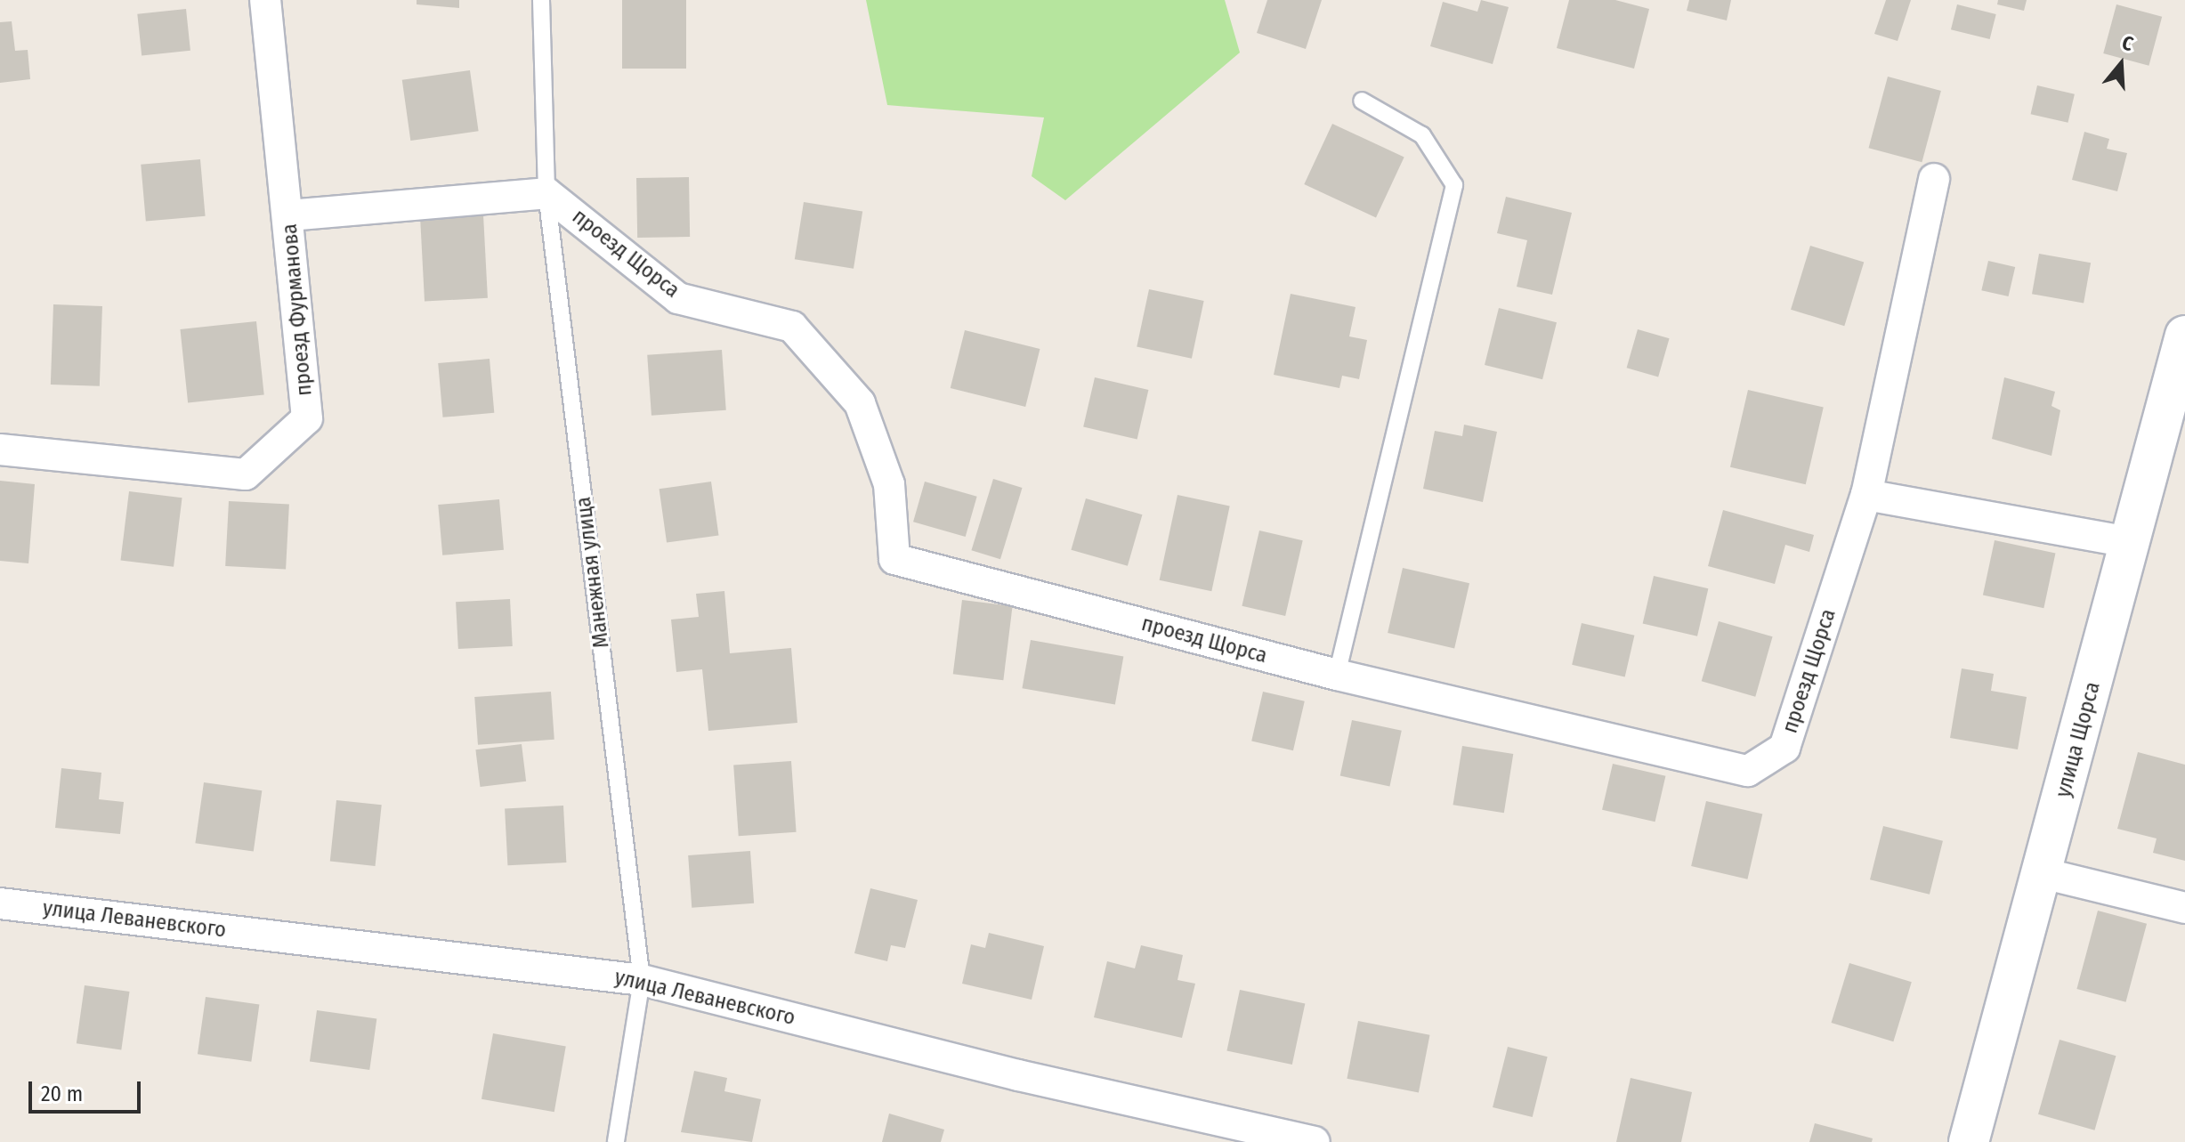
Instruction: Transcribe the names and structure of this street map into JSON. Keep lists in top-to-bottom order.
{
  "streets": {
    "street": [
      "проезд Щорса",
      "проезд Фурманова",
      "улица Щорса",
      "улица Леваневского"
    ],
    "lane": ["Манежная улица"]
  },
  "crossings": [
    ["проезд Щорса", "Манежная улица"],
    ["Манежная улица", "улица Леваневского"]
  ],
  "scale_bar": "20 m",
  "north": "top"
}
